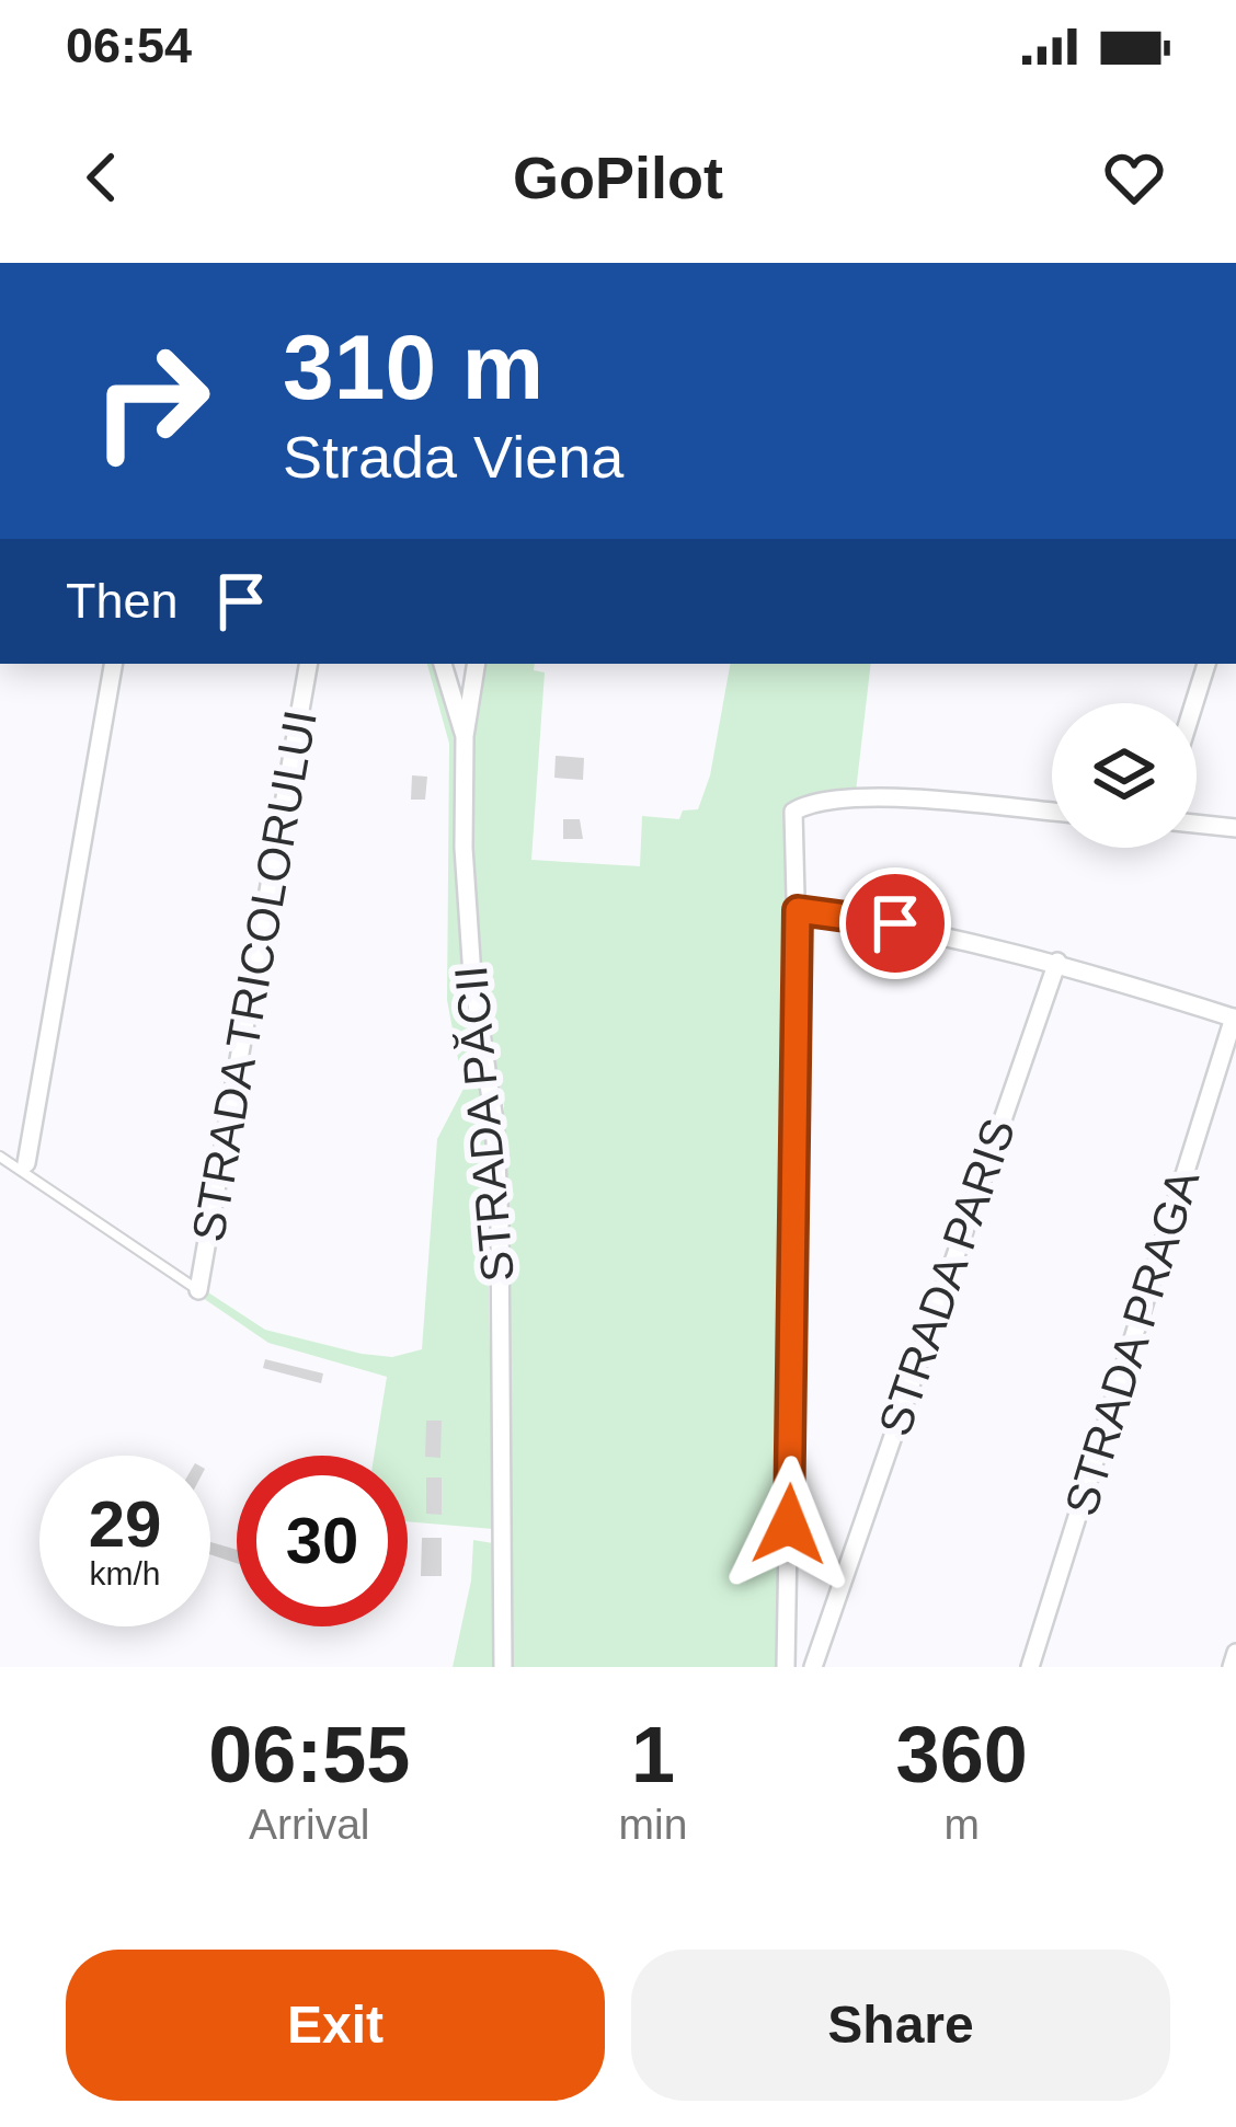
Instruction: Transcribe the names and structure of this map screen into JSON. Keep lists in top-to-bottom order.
{
  "streets": {
    "street": [
      "STRADA TRICOLORULUI",
      "STRADA PĂCII",
      "STRADA PARIS",
      "STRADA PRAGA"
    ]
  },
  "page": {
    "status": "06:54",
    "header": "GoPilot",
    "turn": ["310 m", "Strada Viena"],
    "then": "Then",
    "speed": "29 km/h",
    "limit": "30",
    "eta": [
      "06:55",
      "Arrival",
      "1",
      "min",
      "360",
      "m"
    ],
    "buttons": ["Exit", "Share"]
  }
}
